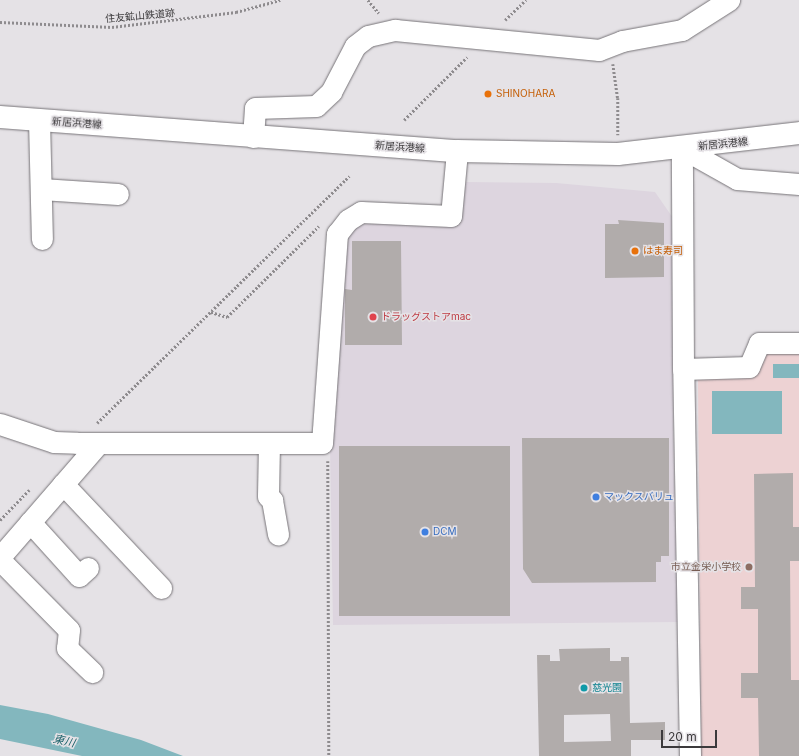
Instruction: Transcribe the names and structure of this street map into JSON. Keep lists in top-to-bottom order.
{
  "streets": {
    "main road": ["新居浜港線"],
    "path": ["住友鉱山鉄道跡"]
  },
  "water": ["東川"],
  "places": [
    "SHINOHARA",
    "はま寿司",
    "ドラッグストアmac",
    "マックスバリュ",
    "DCM",
    "市立金栄小学校",
    "慈光園"
  ],
  "scale_bar": "20 m"
}
